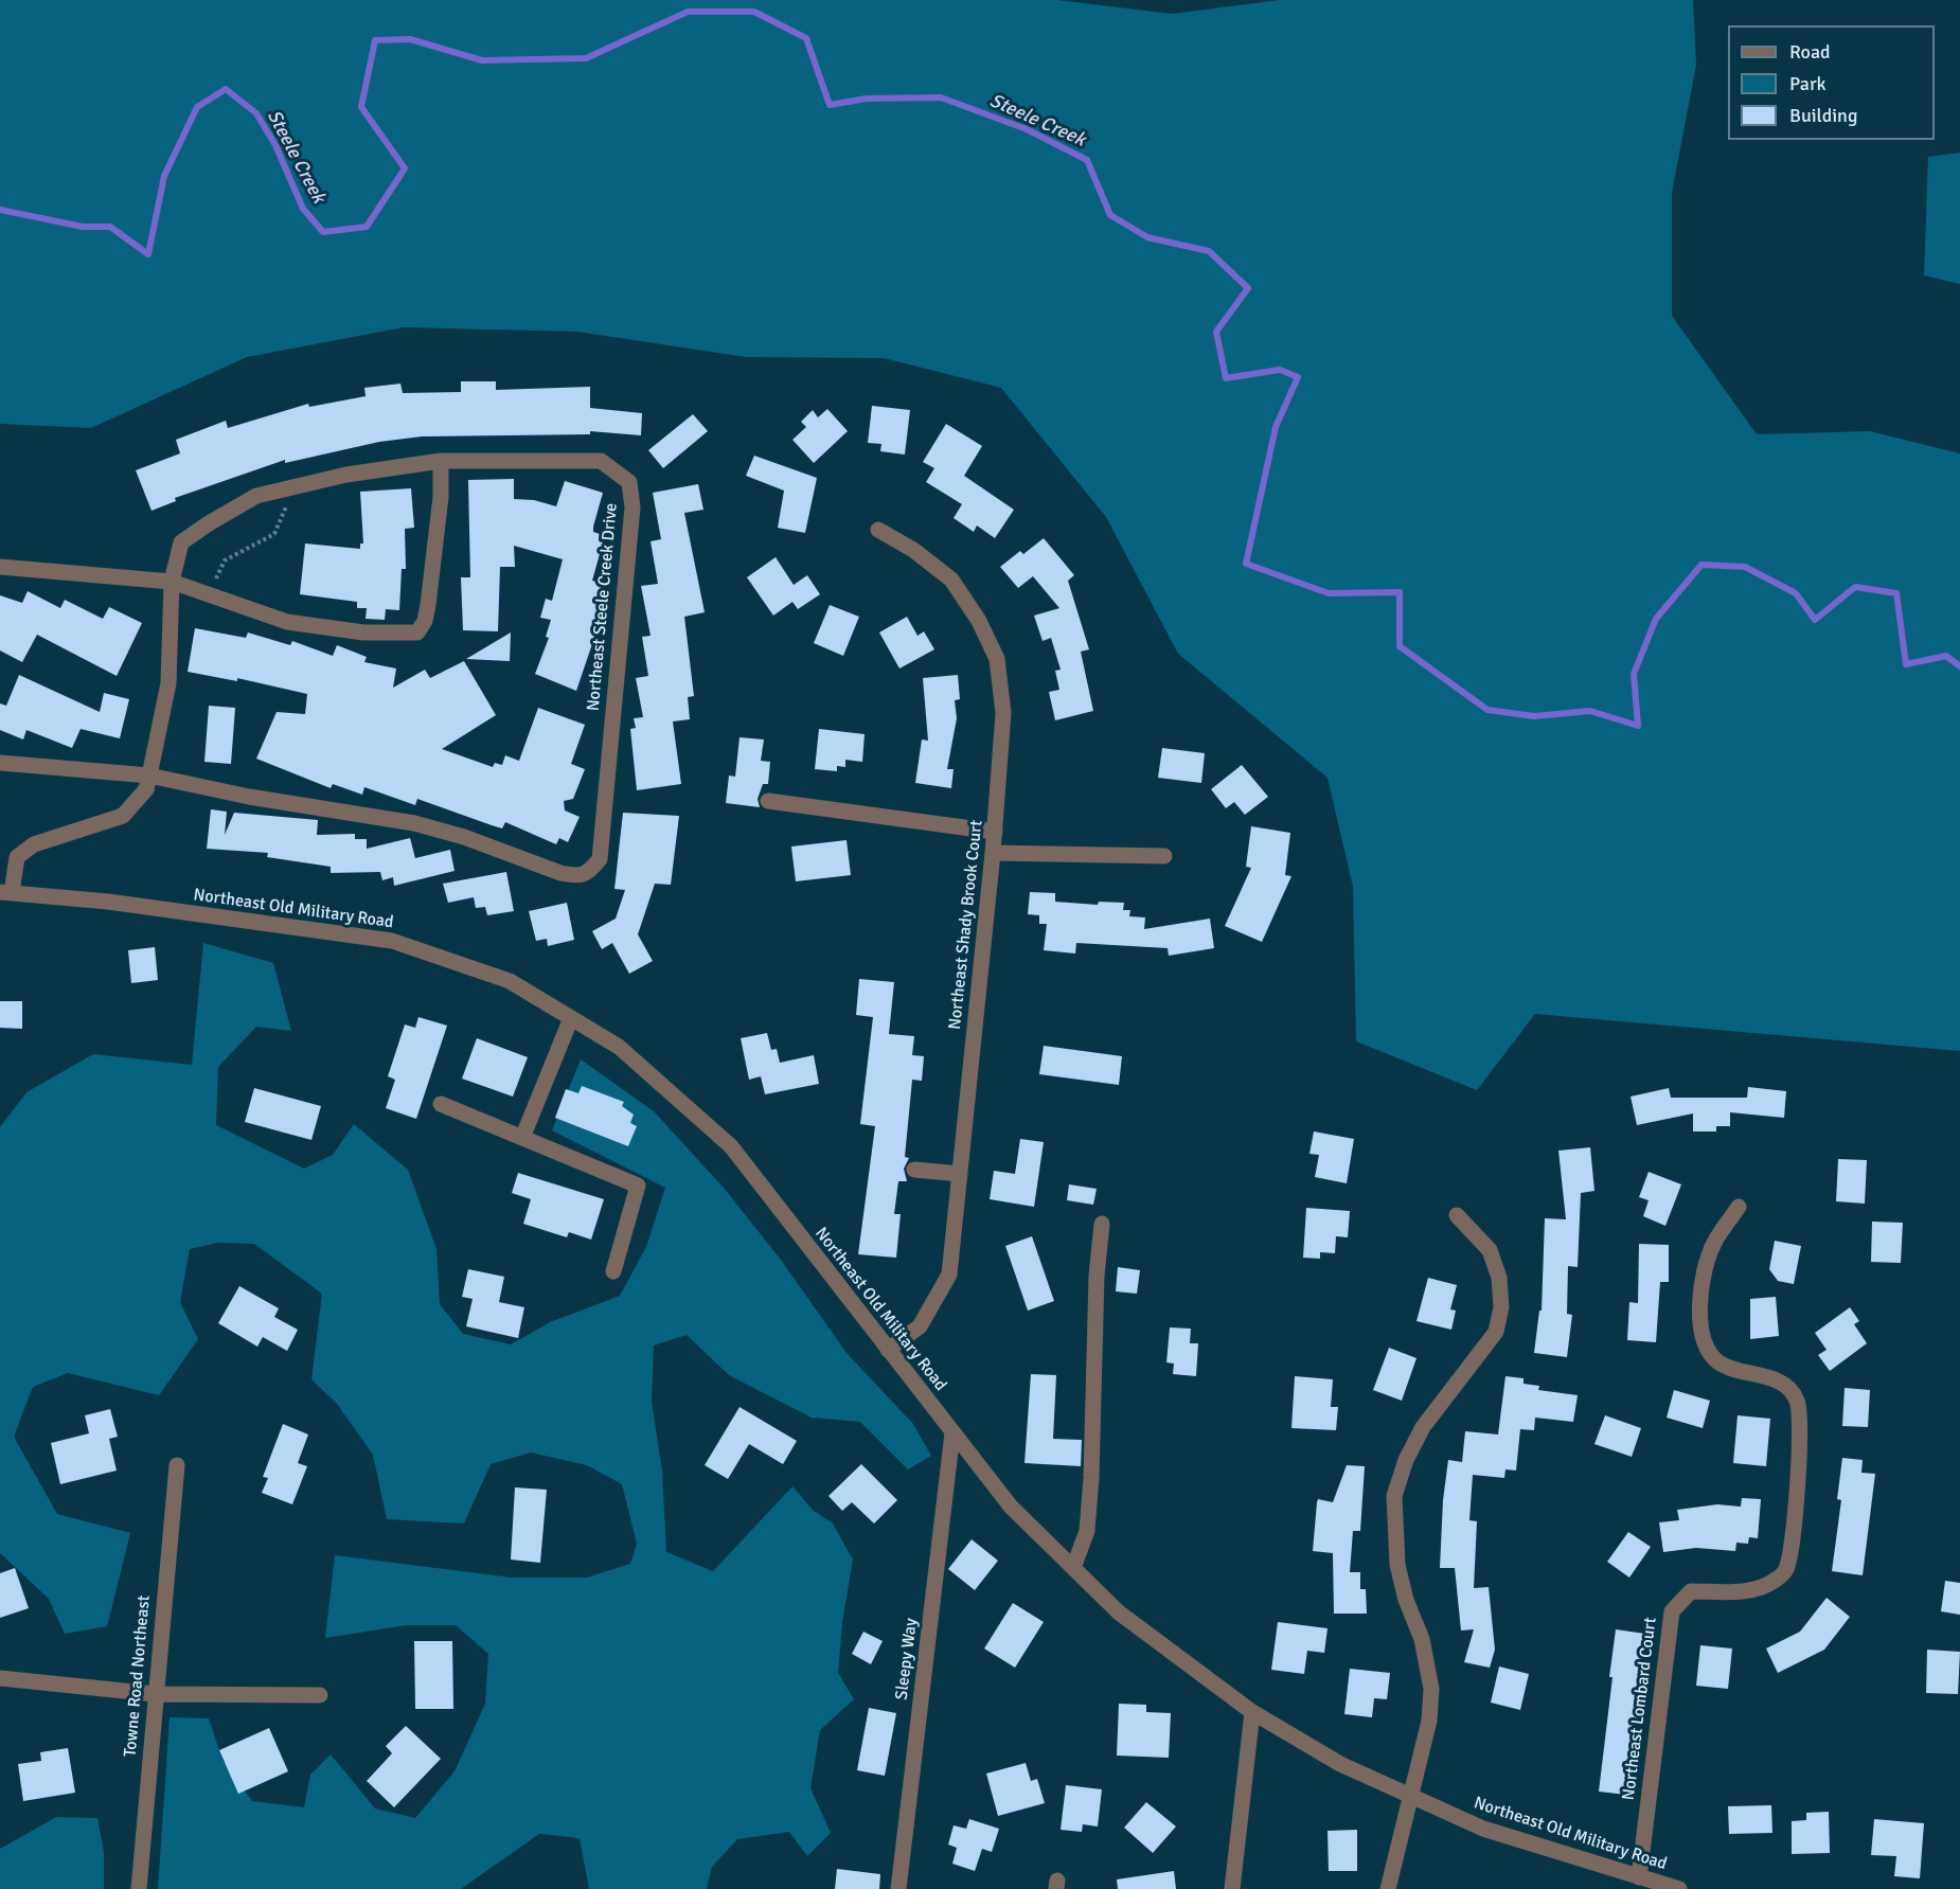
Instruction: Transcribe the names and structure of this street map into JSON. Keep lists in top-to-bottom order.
{
  "streets": {
    "street": [
      "Northeast Steele Creek Drive",
      "Northeast Old Military Road",
      "Northeast Shady Brook Court",
      "Sleepy Way",
      "Towne Road Northeast",
      "Northeast Lombard Court"
    ]
  },
  "crossings": [
    ["Northeast Steele Creek Drive", "Northeast Old Military Road"],
    ["Northeast Old Military Road", "Northeast Shady Brook Court"],
    ["Northeast Old Military Road", "Sleepy Way"],
    ["Northeast Old Military Road", "Northeast Lombard Court"]
  ],
  "water": ["Steele Creek"],
  "legend": ["Road", "Park", "Building"]
}
